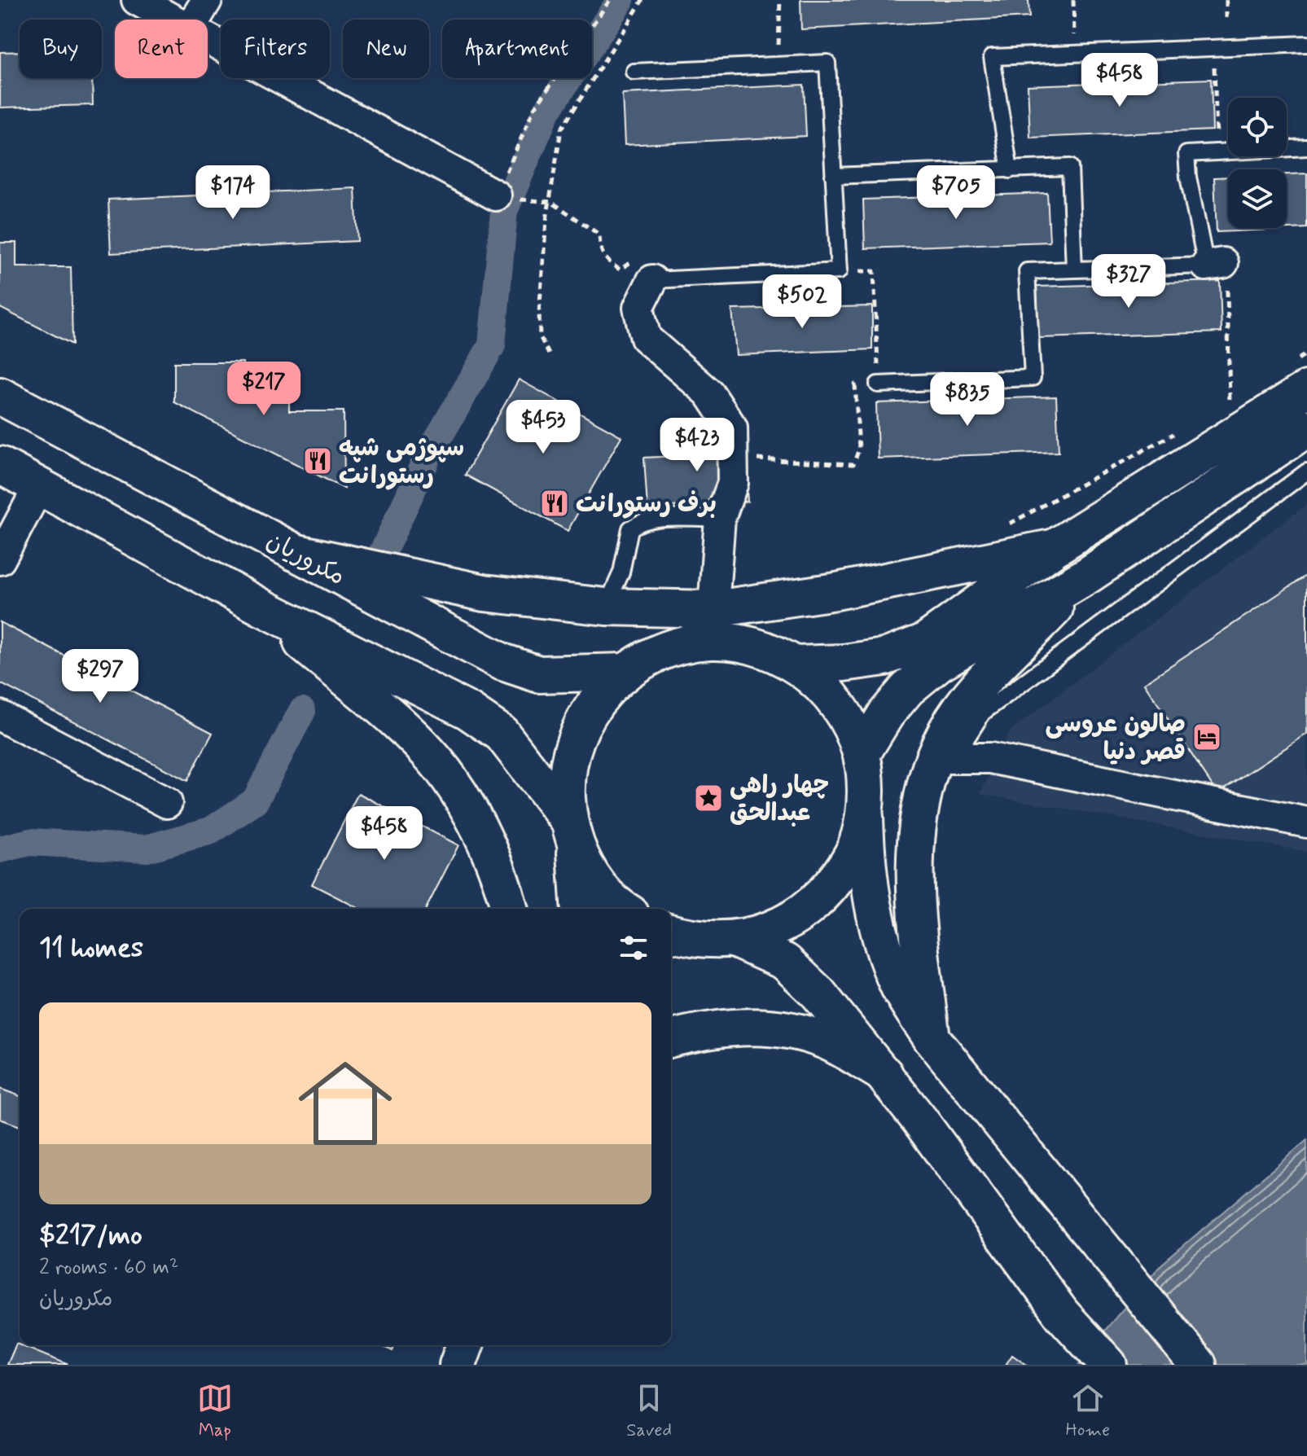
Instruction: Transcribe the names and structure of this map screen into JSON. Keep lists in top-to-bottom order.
{
  "streets": {
    "main road": ["مکروریان"]
  },
  "places": {
    "restaurant": ["سپوژمی شپه رستورانت", "برف رستورانت"],
    "hotel": ["صالون عروسی قصر دنیا"],
    "place": ["چهار راهی عبدالحق"]
  },
  "page": {
    "chip": [
      "Buy",
      "Rent",
      "Filters",
      "New",
      "Apartment"
    ],
    "price": [
      "$458",
      "$174",
      "$705",
      "$327",
      "$502",
      "$217",
      "$835",
      "$453",
      "$423",
      "$297",
      "$458"
    ],
    "heading": "11 homes",
    "list": [
      {
        "name": "$217/mo",
        "note": "2 rooms · 60 m² · مکروریان"
      }
    ],
    "tabs": ["Map", "Saved", "Home"]
  }
}
